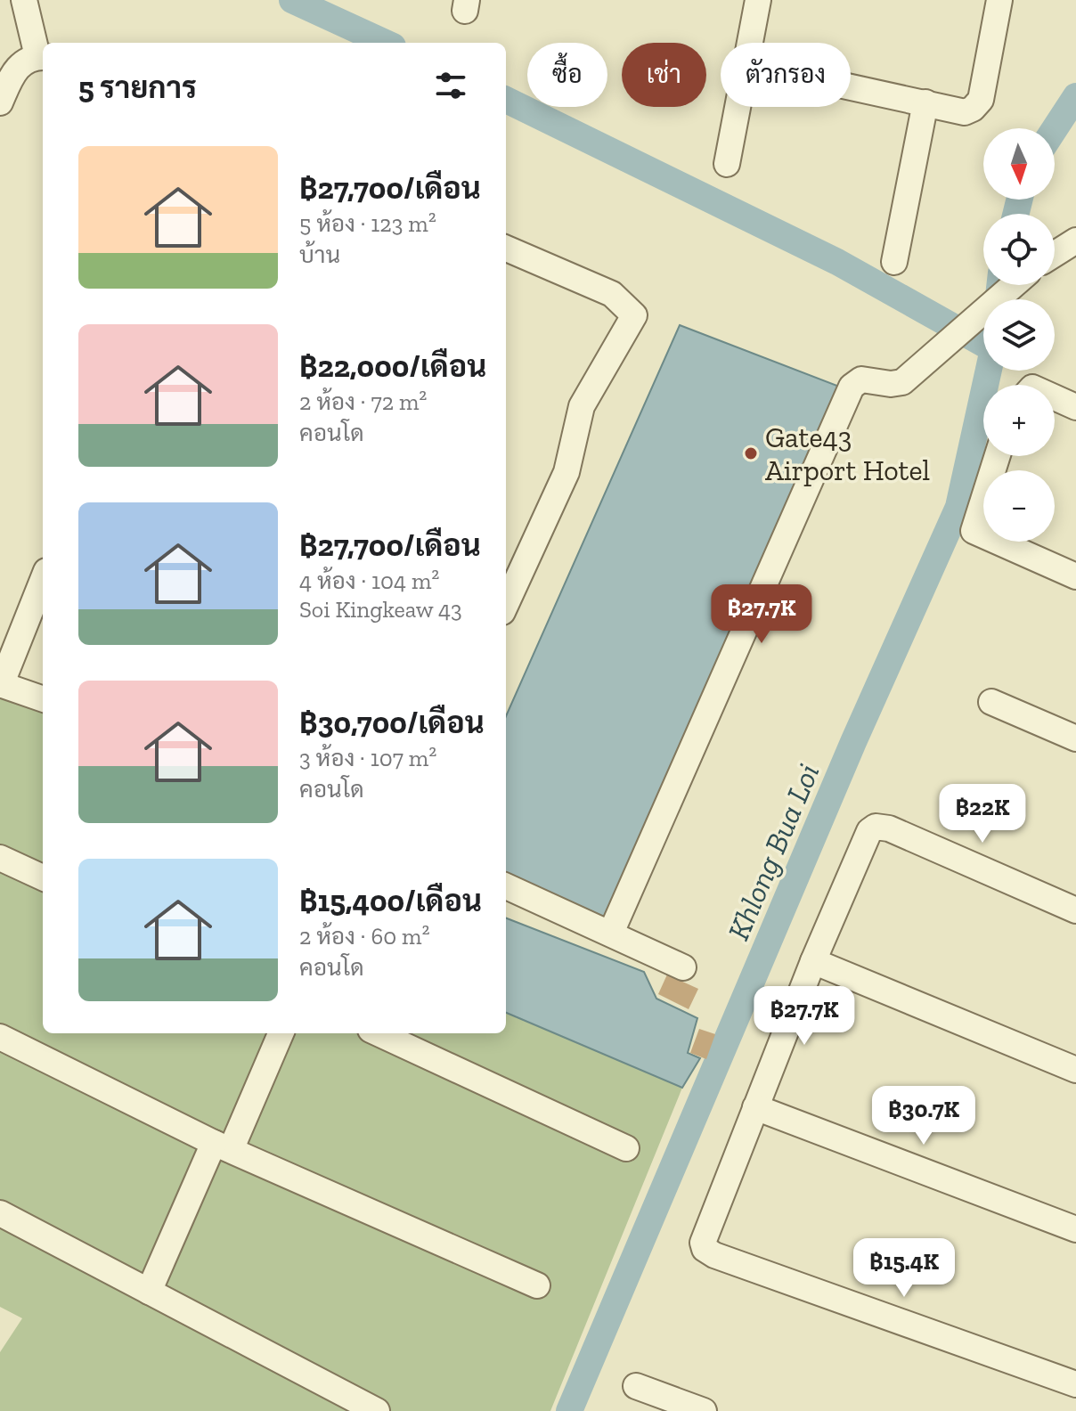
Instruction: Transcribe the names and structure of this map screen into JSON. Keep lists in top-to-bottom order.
{
  "water": ["Khlong Bua Loi"],
  "places": ["Gate43 Airport Hotel"],
  "north": "bottom",
  "page": {
    "chip": ["ซื้อ", "เช่า", "ตัวกรอง"],
    "heading": "5 รายการ",
    "map_buttons": ["+", "−"],
    "list": [
      {
        "name": "฿27,700/เดือน",
        "note": "5 ห้อง · 123 m² · บ้าน"
      },
      {
        "name": "฿22,000/เดือน",
        "note": "2 ห้อง · 72 m² · คอนโด"
      },
      {
        "name": "฿27,700/เดือน",
        "note": "4 ห้อง · 104 m² · Soi Kingkeaw 43"
      },
      {
        "name": "฿30,700/เดือน",
        "note": "3 ห้อง · 107 m² · คอนโด"
      },
      {
        "name": "฿15,400/เดือน",
        "note": "2 ห้อง · 60 m² · คอนโด"
      }
    ],
    "price": [
      "฿27.7K",
      "฿22K",
      "฿27.7K",
      "฿30.7K",
      "฿15.4K"
    ]
  }
}
